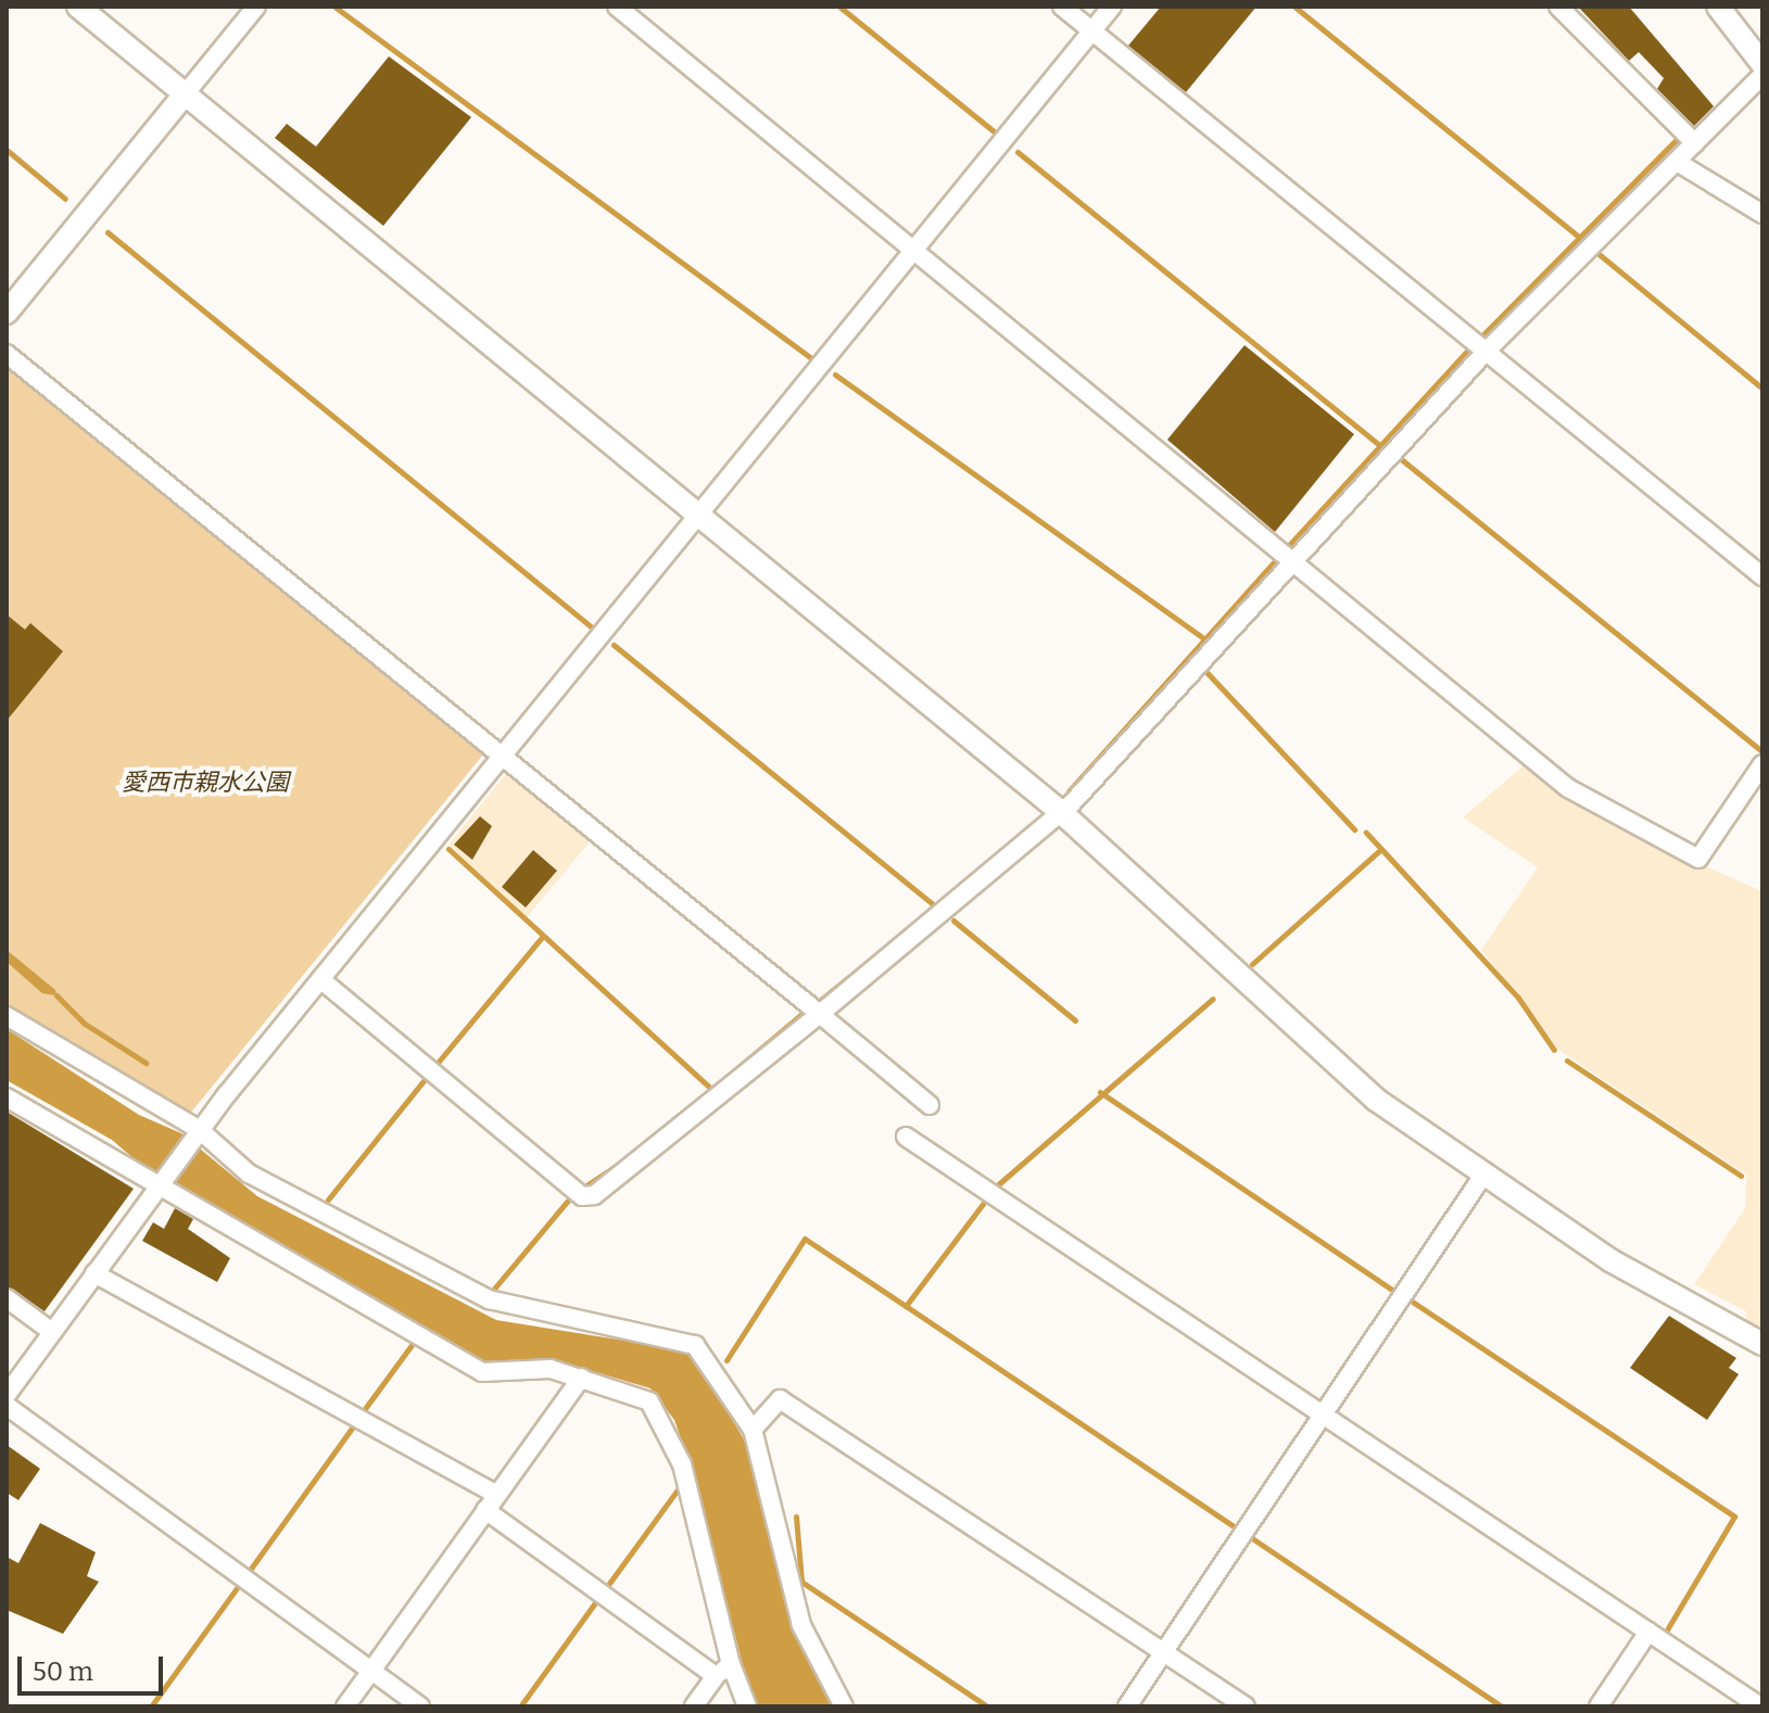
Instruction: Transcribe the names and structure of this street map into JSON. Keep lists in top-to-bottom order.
{
  "parks": ["愛西市親水公園"],
  "scale_bar": "50 m"
}
